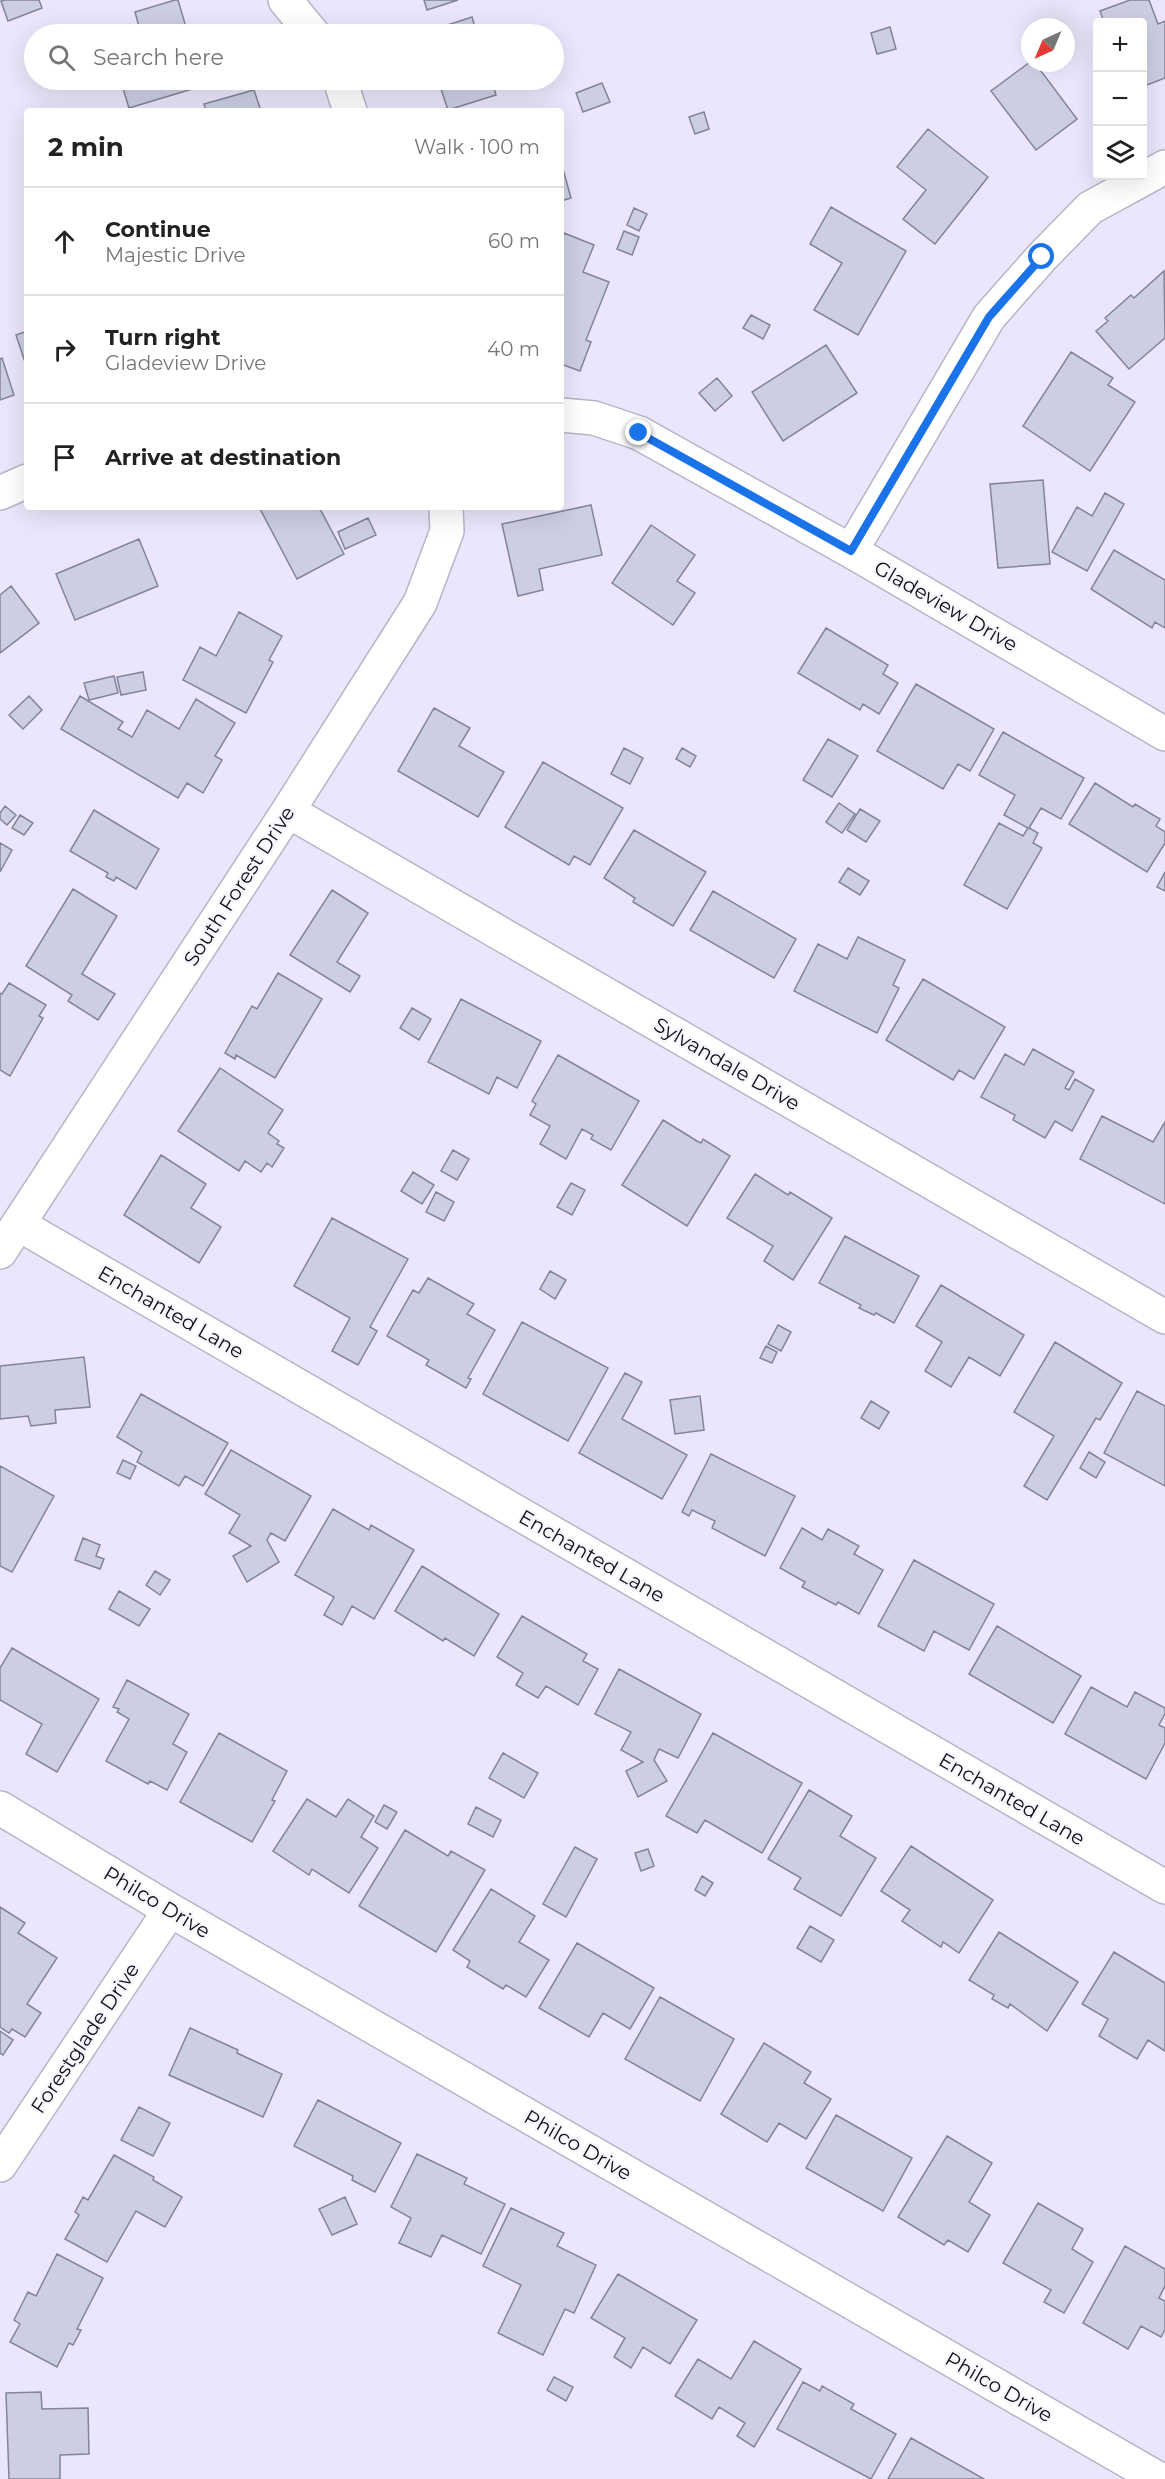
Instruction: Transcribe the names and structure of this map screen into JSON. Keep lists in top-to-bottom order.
{
  "streets": {
    "street": [
      "Gladeview Drive",
      "South Forest Drive",
      "Sylvandale Drive",
      "Enchanted Lane",
      "Philco Drive",
      "Forestglade Drive"
    ]
  },
  "crossings": [
    ["South Forest Drive", "Sylvandale Drive"],
    ["South Forest Drive", "Enchanted Lane"],
    ["Philco Drive", "Forestglade Drive"]
  ],
  "north": "bottom left",
  "page": {
    "map_buttons": ["+", "−"],
    "search": "Search here",
    "heading": ["2 min", "Walk · 100 m"],
    "list": [
      ["Continue", "Majestic Drive", "60 m"],
      ["Turn right", "Gladeview Drive", "40 m"],
      "Arrive at destination"
    ]
  }
}
